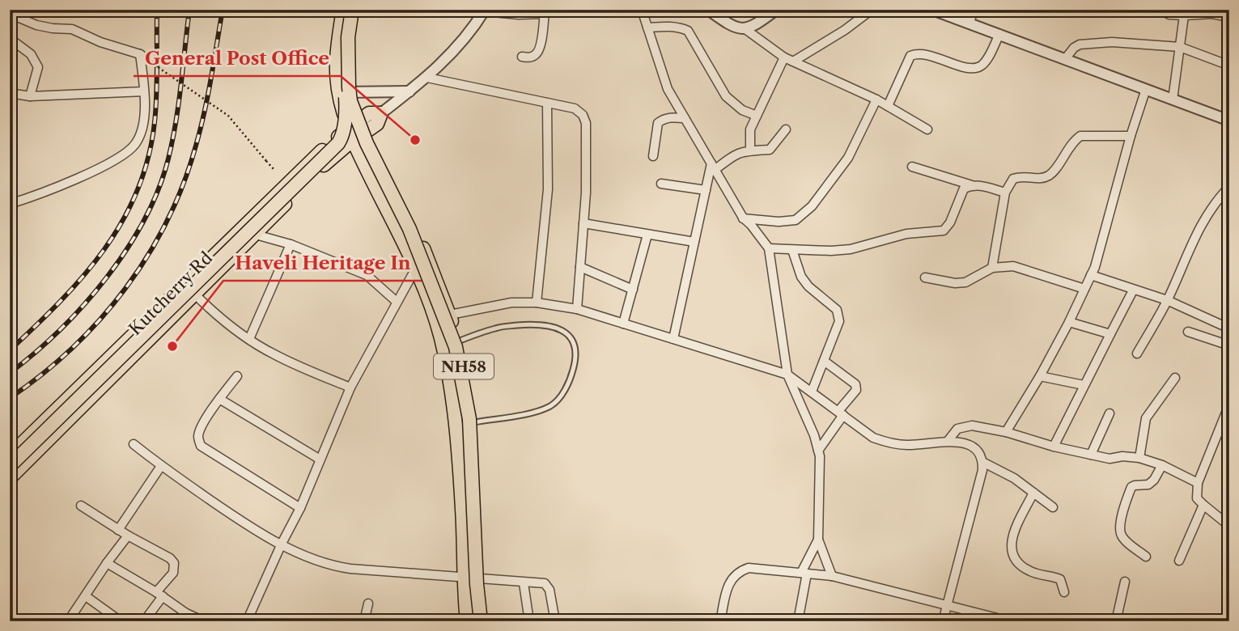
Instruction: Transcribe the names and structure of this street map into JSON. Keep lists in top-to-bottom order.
{
  "streets": {
    "highway": ["Kutcherry Rd", "NH58"]
  },
  "crossings": [
    ["Kutcherry Rd", "NH58"]
  ],
  "places": ["General Post Office", "Haveli Heritage In"]
}
